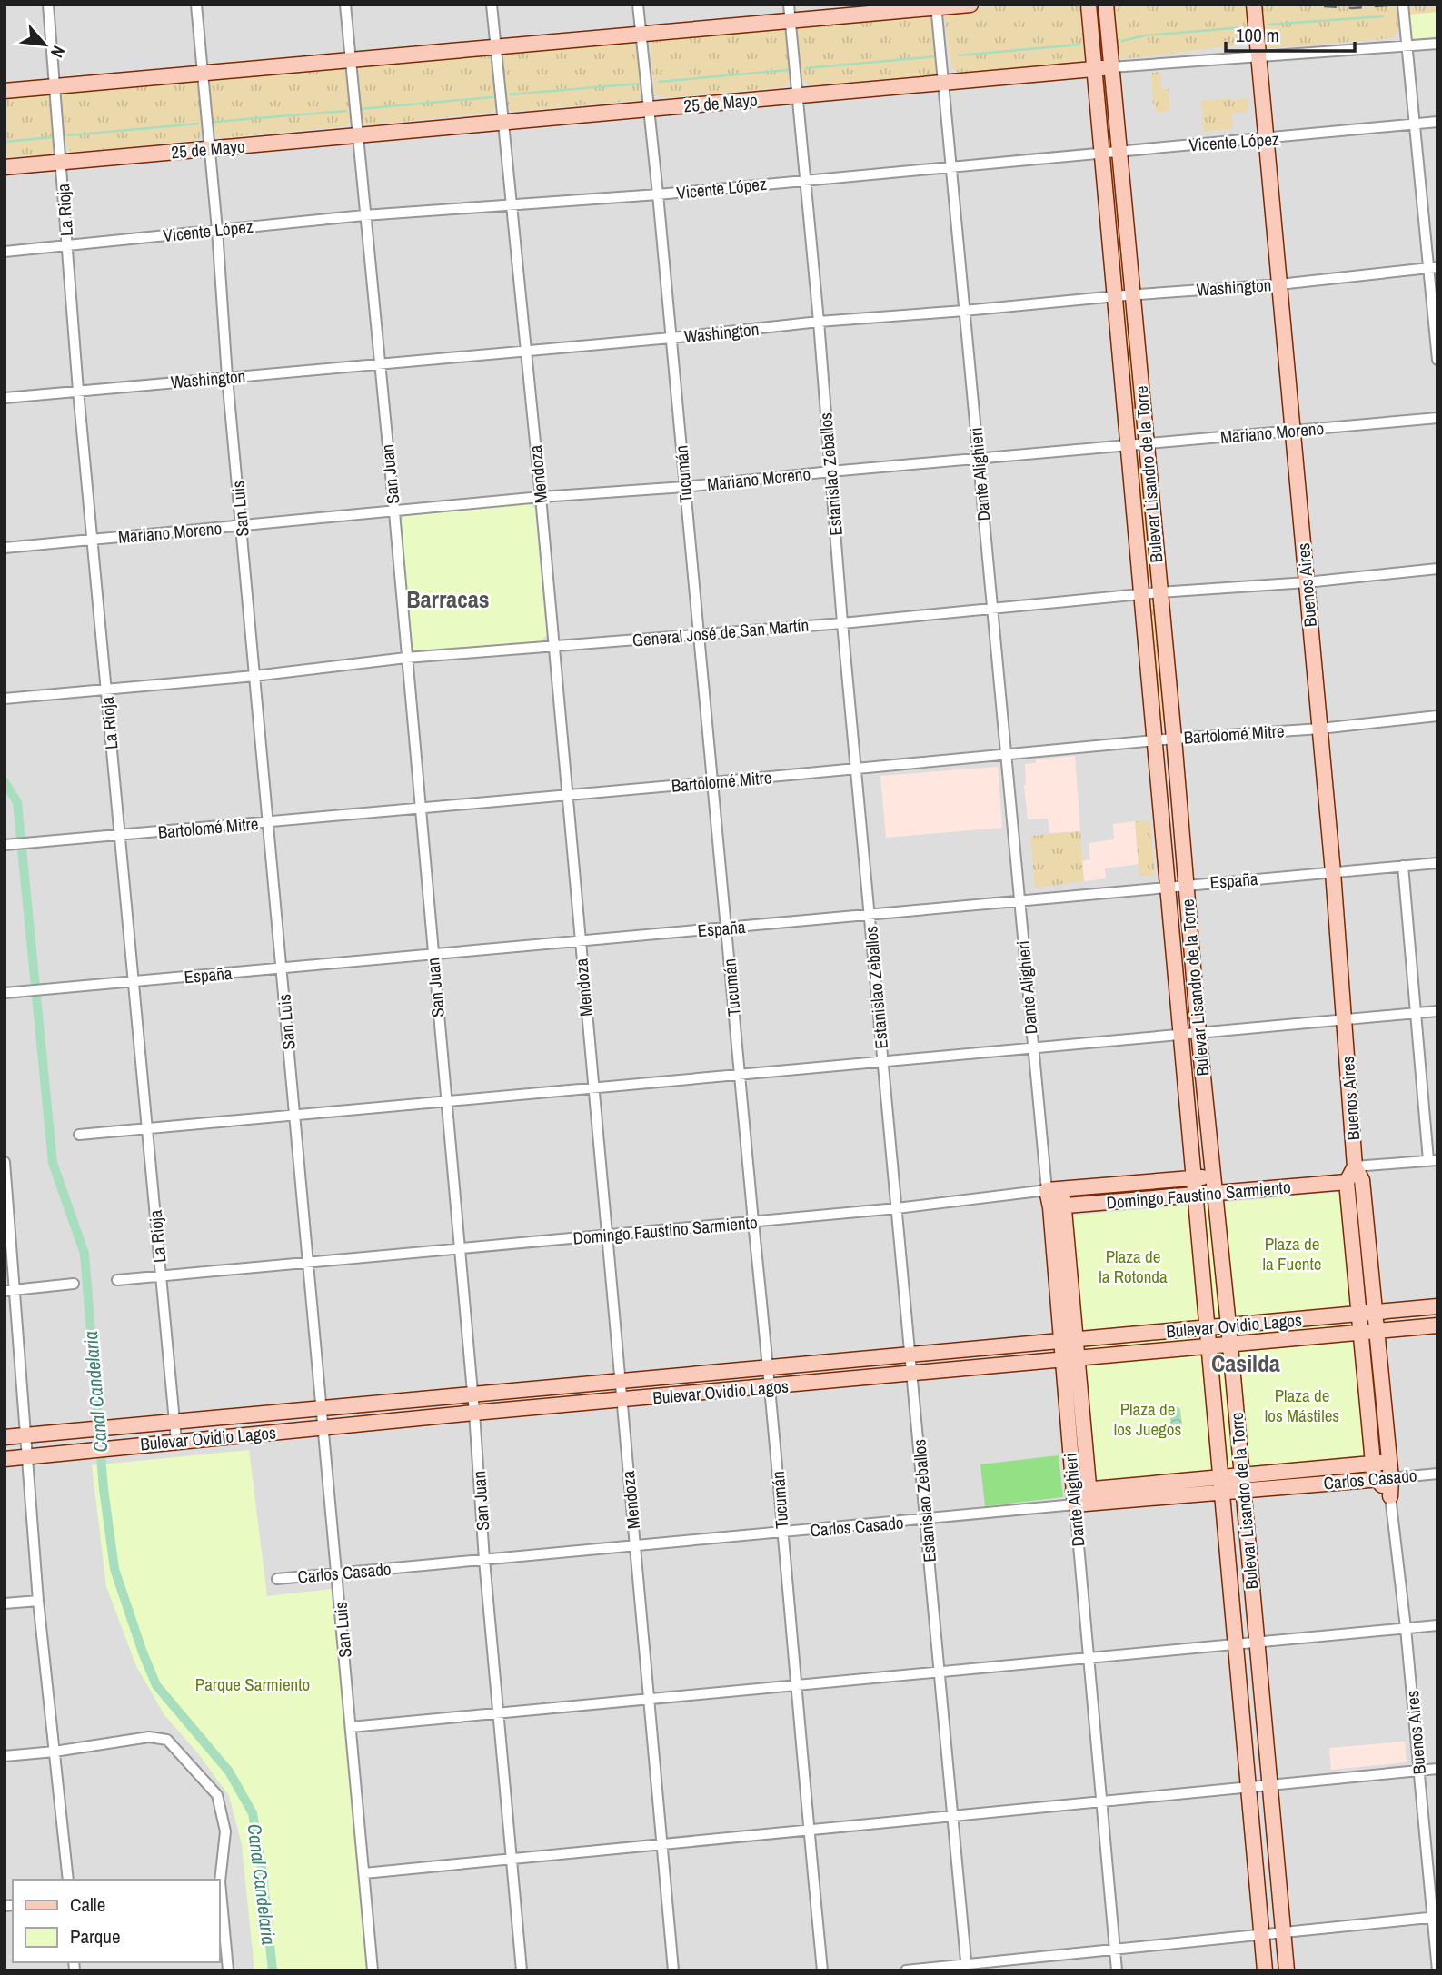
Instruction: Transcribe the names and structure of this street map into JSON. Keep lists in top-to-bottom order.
{
  "streets": {
    "main road": [
      "25 de Mayo",
      "Dante Alighieri",
      "Bulevar Lisandro de la Torre",
      "Buenos Aires",
      "Domingo Faustino Sarmiento",
      "Bulevar Ovidio Lagos",
      "Carlos Casado"
    ],
    "street": [
      "Vicente López",
      "La Rioja",
      "Washington",
      "Mariano Moreno",
      "San Juan",
      "Mendoza",
      "Tucumán",
      "Estanislao Zeballos",
      "San Luis",
      "General José de San Martín",
      "Bartolomé Mitre",
      "España"
    ]
  },
  "crossings": [
    ["25 de Mayo", "La Rioja"],
    ["25 de Mayo", "San Juan"],
    ["25 de Mayo", "Mendoza"],
    ["25 de Mayo", "Tucumán"],
    ["25 de Mayo", "Estanislao Zeballos"],
    ["25 de Mayo", "Dante Alighieri"],
    ["25 de Mayo", "Bulevar Lisandro de la Torre"],
    ["25 de Mayo", "San Luis"],
    ["25 de Mayo", "Buenos Aires"],
    ["Vicente López", "La Rioja"],
    ["Vicente López", "San Juan"],
    ["Vicente López", "Mendoza"],
    ["Vicente López", "Tucumán"],
    ["Vicente López", "Estanislao Zeballos"],
    ["Vicente López", "Dante Alighieri"],
    ["Vicente López", "Bulevar Lisandro de la Torre"],
    ["Vicente López", "San Luis"],
    ["Vicente López", "Buenos Aires"],
    ["La Rioja", "Washington"],
    ["La Rioja", "Mariano Moreno"],
    ["La Rioja", "General José de San Martín"],
    ["La Rioja", "Bartolomé Mitre"],
    ["La Rioja", "España"],
    ["La Rioja", "Domingo Faustino Sarmiento"],
    ["La Rioja", "Bulevar Ovidio Lagos"],
    ["Washington", "San Juan"],
    ["Washington", "Mendoza"],
    ["Washington", "Tucumán"],
    ["Washington", "Estanislao Zeballos"],
    ["Washington", "Dante Alighieri"],
    ["Washington", "Bulevar Lisandro de la Torre"],
    ["Washington", "San Luis"],
    ["Washington", "Buenos Aires"],
    ["Mariano Moreno", "San Juan"],
    ["Mariano Moreno", "Mendoza"],
    ["Mariano Moreno", "Tucumán"],
    ["Mariano Moreno", "Estanislao Zeballos"],
    ["Mariano Moreno", "Dante Alighieri"],
    ["Mariano Moreno", "Bulevar Lisandro de la Torre"],
    ["Mariano Moreno", "San Luis"],
    ["Mariano Moreno", "Buenos Aires"],
    ["San Juan", "General José de San Martín"],
    ["San Juan", "Bartolomé Mitre"],
    ["San Juan", "España"],
    ["San Juan", "Domingo Faustino Sarmiento"],
    ["San Juan", "Bulevar Ovidio Lagos"],
    ["San Juan", "Carlos Casado"],
    ["Mendoza", "General José de San Martín"],
    ["Mendoza", "Bartolomé Mitre"],
    ["Mendoza", "España"],
    ["Mendoza", "Domingo Faustino Sarmiento"],
    ["Mendoza", "Bulevar Ovidio Lagos"],
    ["Mendoza", "Carlos Casado"],
    ["Tucumán", "General José de San Martín"],
    ["Tucumán", "Bartolomé Mitre"],
    ["Tucumán", "España"],
    ["Tucumán", "Domingo Faustino Sarmiento"],
    ["Tucumán", "Bulevar Ovidio Lagos"],
    ["Tucumán", "Carlos Casado"],
    ["Estanislao Zeballos", "General José de San Martín"],
    ["Estanislao Zeballos", "Bartolomé Mitre"],
    ["Estanislao Zeballos", "España"],
    ["Estanislao Zeballos", "Domingo Faustino Sarmiento"],
    ["Estanislao Zeballos", "Bulevar Ovidio Lagos"],
    ["Estanislao Zeballos", "Carlos Casado"],
    ["Dante Alighieri", "General José de San Martín"],
    ["Dante Alighieri", "Bartolomé Mitre"],
    ["Dante Alighieri", "España"],
    ["Dante Alighieri", "Domingo Faustino Sarmiento"],
    ["Dante Alighieri", "Bulevar Ovidio Lagos"],
    ["Dante Alighieri", "Carlos Casado"],
    ["Bulevar Lisandro de la Torre", "General José de San Martín"],
    ["Bulevar Lisandro de la Torre", "Bartolomé Mitre"],
    ["Bulevar Lisandro de la Torre", "España"],
    ["Bulevar Lisandro de la Torre", "Domingo Faustino Sarmiento"],
    ["Bulevar Lisandro de la Torre", "Bulevar Ovidio Lagos"],
    ["Bulevar Lisandro de la Torre", "Carlos Casado"],
    ["San Luis", "General José de San Martín"],
    ["San Luis", "Bartolomé Mitre"],
    ["San Luis", "España"],
    ["San Luis", "Domingo Faustino Sarmiento"],
    ["San Luis", "Bulevar Ovidio Lagos"],
    ["San Luis", "Carlos Casado"],
    ["Buenos Aires", "General José de San Martín"],
    ["Buenos Aires", "Bartolomé Mitre"],
    ["Buenos Aires", "España"],
    ["Buenos Aires", "Domingo Faustino Sarmiento"],
    ["Buenos Aires", "Bulevar Ovidio Lagos"],
    ["Buenos Aires", "Carlos Casado"]
  ],
  "districts": ["Barracas", "Casilda"],
  "water": ["Canal Candelaria"],
  "parks": [
    "Plaza de la Fuente",
    "Plaza de la Rotonda",
    "Plaza de los Mástiles",
    "Plaza de los Juegos",
    "Parque Sarmiento"
  ],
  "legend": ["Calle", "Parque"],
  "scale_bar": "100 m",
  "north": "bottom right"
}
